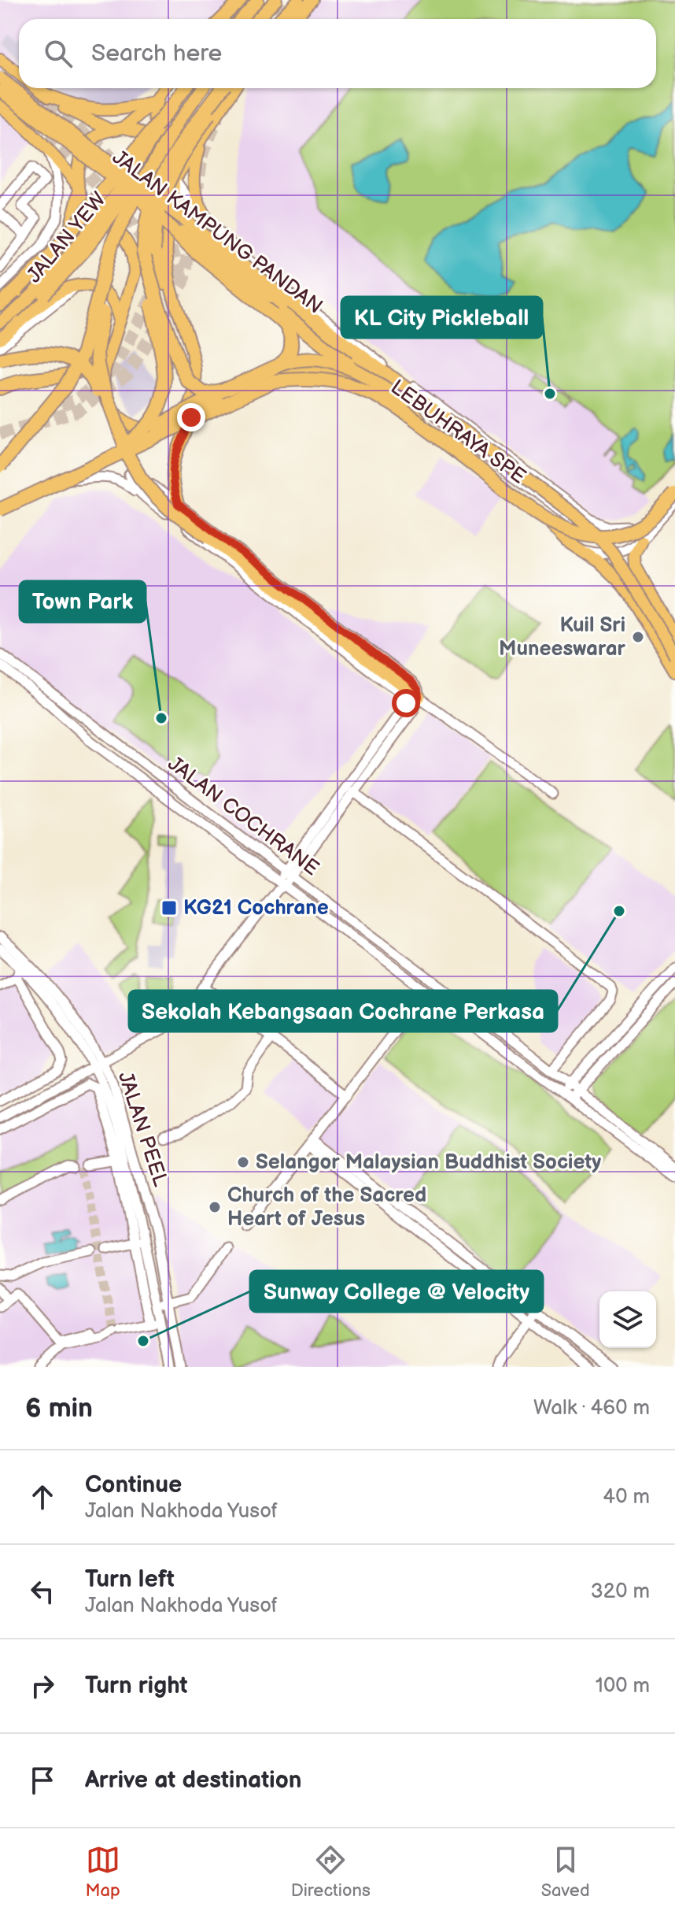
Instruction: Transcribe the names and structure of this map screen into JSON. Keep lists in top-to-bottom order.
{
  "streets": {
    "highway": ["LEBUHRAYA SPE"],
    "main road": ["JALAN KAMPUNG PANDAN", "JALAN YEW"],
    "street": ["JALAN COCHRANE", "JALAN PEEL"]
  },
  "places": {
    "other": [
      "KL City Pickleball",
      "Kuil Sri Muneeswarar",
      "Town Park",
      "Sekolah Kebangsaan Cochrane Perkasa",
      "Selangor Malaysian Buddhist Society",
      "Church of the Sacred Heart of Jesus",
      "Sunway College @ Velocity"
    ],
    "transit": ["KG21 Cochrane"]
  },
  "page": {
    "search": "Search here",
    "heading": ["6 min", "Walk · 460 m"],
    "list": [
      ["Continue", "Jalan Nakhoda Yusof", "40 m"],
      ["Turn left", "Jalan Nakhoda Yusof", "320 m"],
      ["Turn right", "100 m"],
      "Arrive at destination"
    ],
    "nav": ["Map", "Directions", "Saved"]
  }
}
